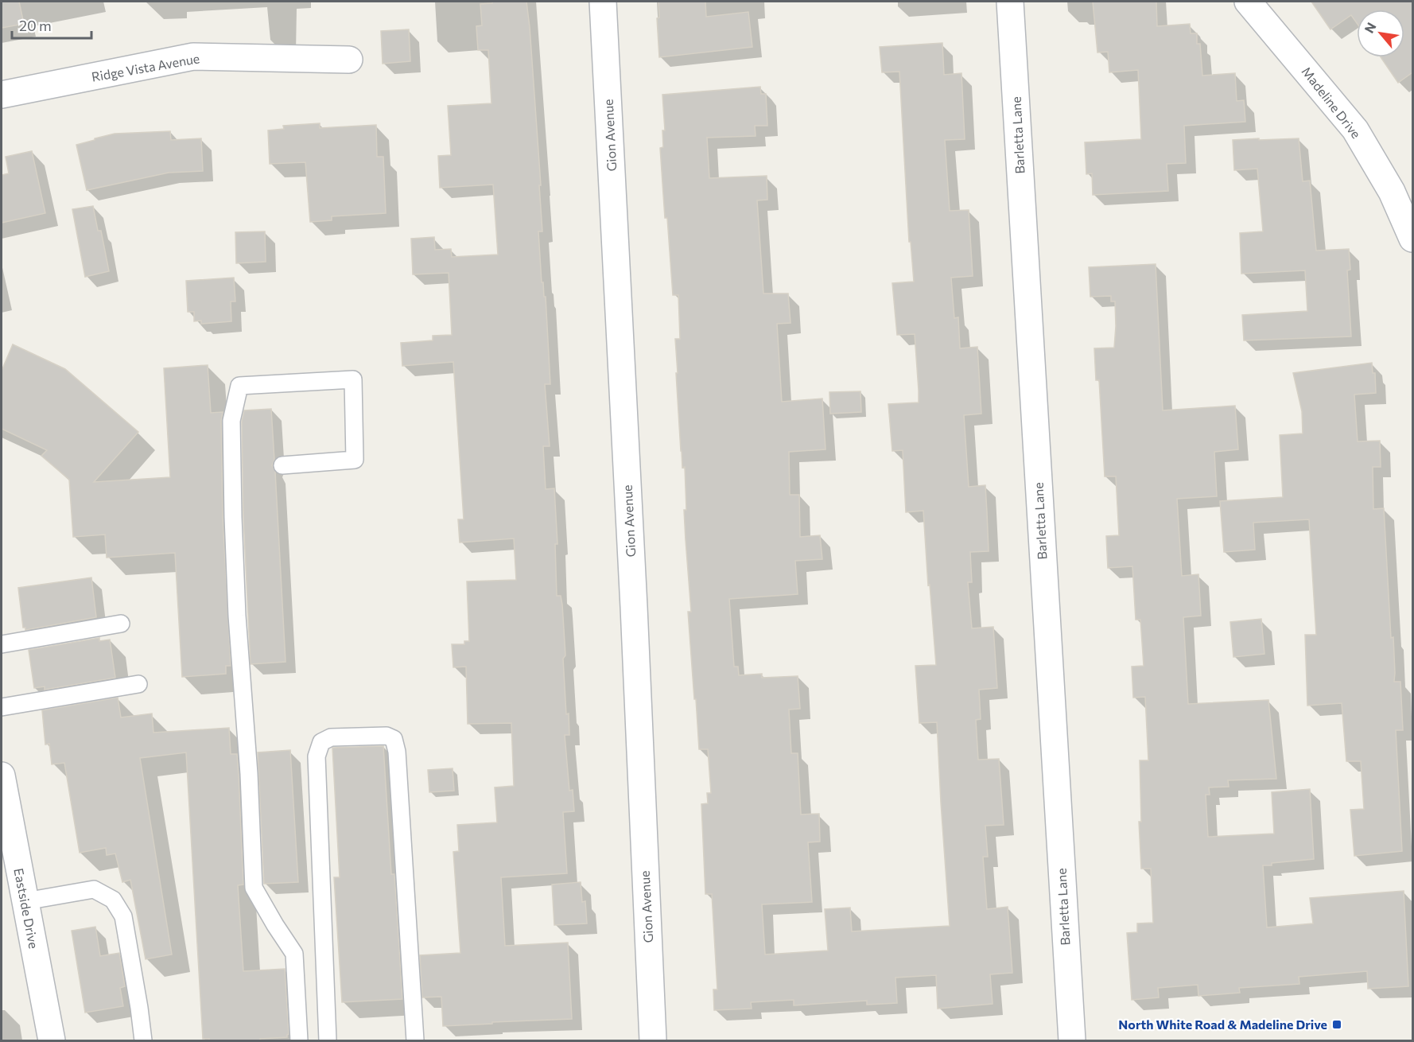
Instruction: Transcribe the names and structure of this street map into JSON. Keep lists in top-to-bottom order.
{
  "streets": {
    "street": [
      "Ridge Vista Avenue",
      "Madeline Drive",
      "Gion Avenue",
      "Barletta Lane",
      "Eastside Drive"
    ]
  },
  "places": {
    "transit": ["North White Road & Madeline Drive"]
  },
  "scale_bar": "20 m",
  "north": "top left"
}
